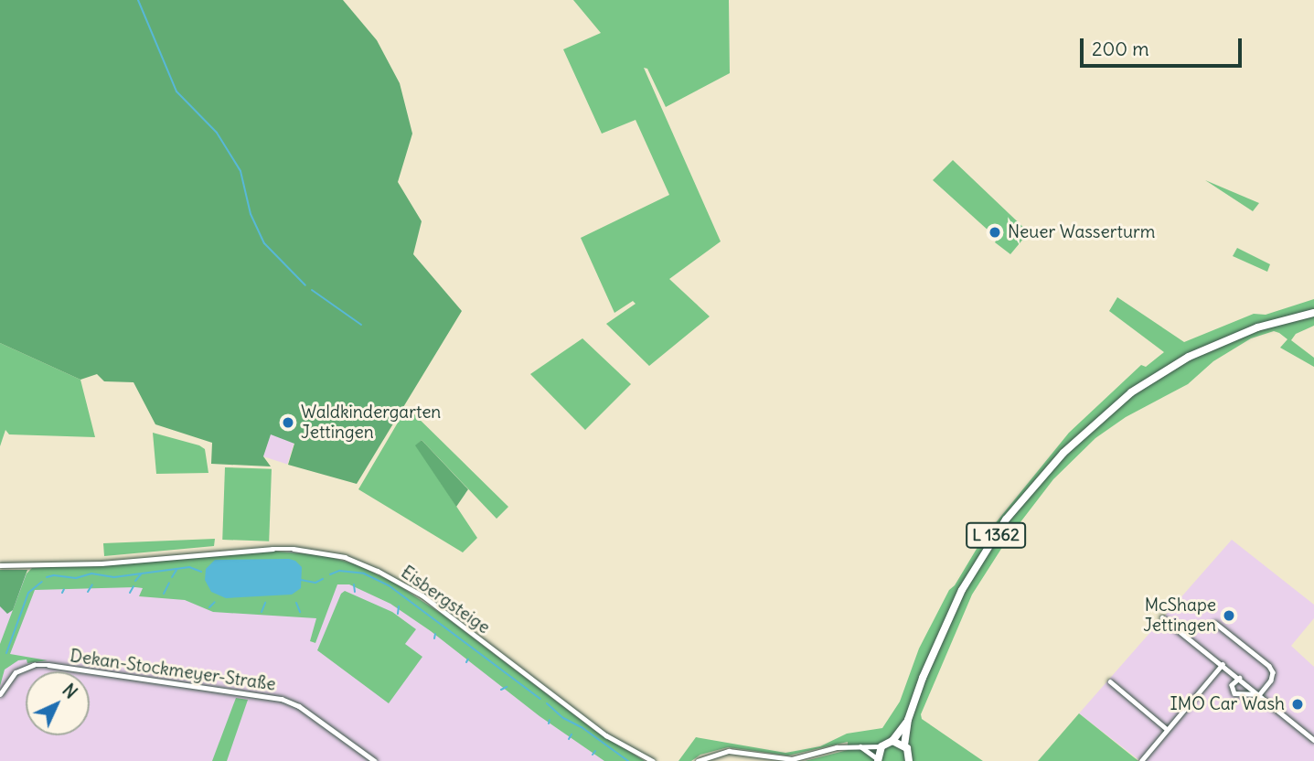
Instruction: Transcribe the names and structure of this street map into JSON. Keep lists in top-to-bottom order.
{
  "streets": {
    "main road": ["L 1362"],
    "street": ["Eisbergsteige", "Dekan-Stockmeyer-Straße"]
  },
  "places": [
    "Neuer Wasserturm",
    "Waldkindergarten Jettingen",
    "McShape Jettingen",
    "IMO Car Wash"
  ],
  "scale_bar": "200 m",
  "north": "top right"
}
